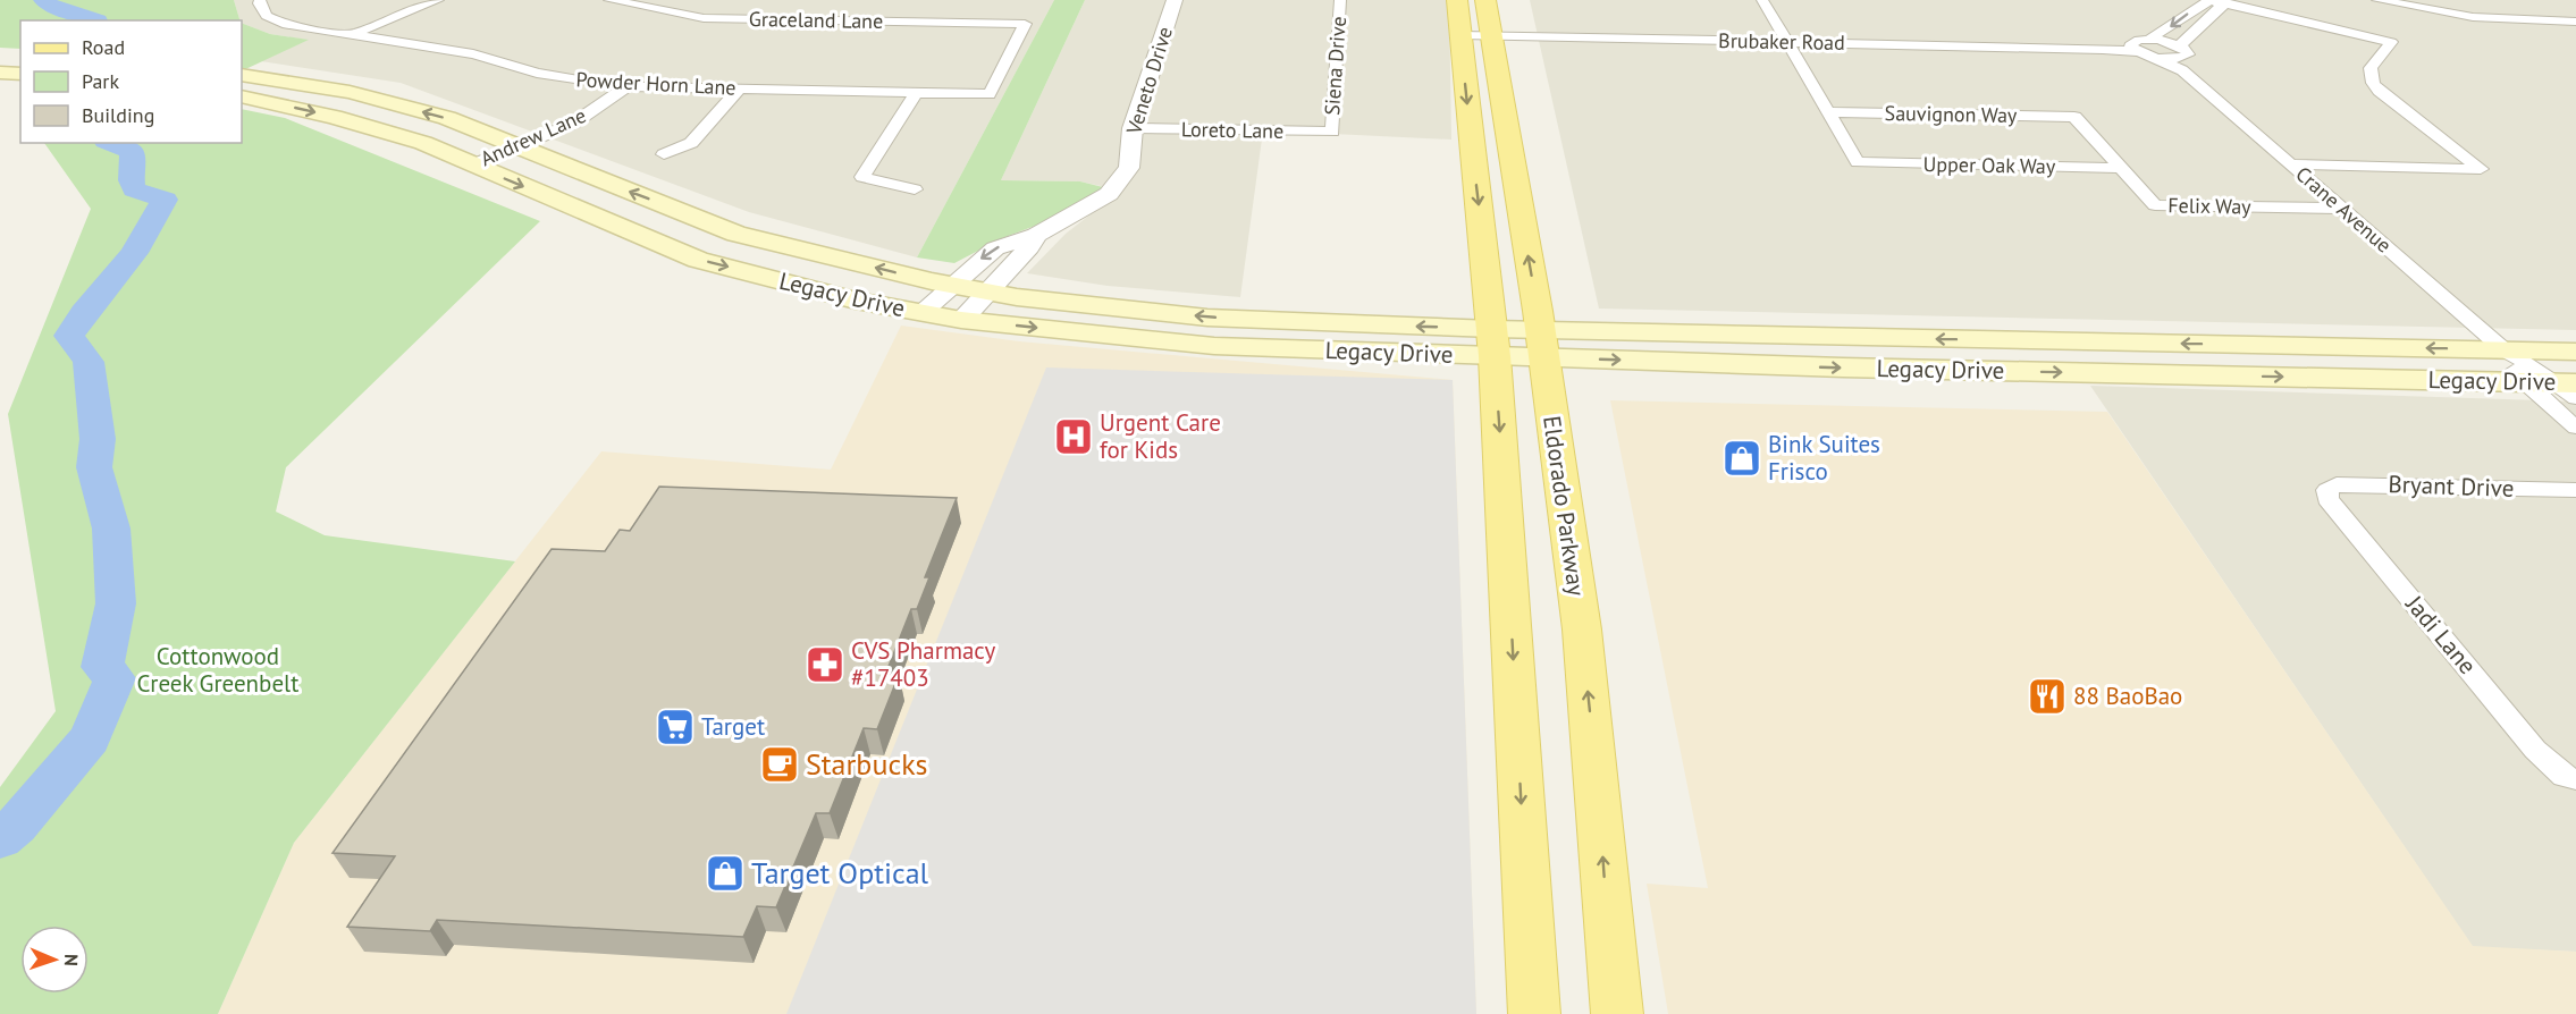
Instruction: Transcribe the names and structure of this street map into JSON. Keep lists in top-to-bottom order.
{
  "streets": {
    "main road": ["Legacy Drive", "Eldorado Parkway"],
    "street": [
      "Graceland Lane",
      "Brubaker Road",
      "Siena Drive",
      "Veneto Drive",
      "Powder Horn Lane",
      "Sauvignon Way",
      "Loreto Lane",
      "Andrew Lane",
      "Upper Oak Way",
      "Felix Way",
      "Crane Avenue",
      "Bryant Drive",
      "Jadi Lane"
    ]
  },
  "crossings": [
    ["Graceland Lane", "Powder Horn Lane"],
    ["Brubaker Road", "Crane Avenue"],
    ["Brubaker Road", "Eldorado Parkway"],
    ["Siena Drive", "Loreto Lane"],
    ["Veneto Drive", "Loreto Lane"],
    ["Veneto Drive", "Legacy Drive"],
    ["Powder Horn Lane", "Andrew Lane"],
    ["Sauvignon Way", "Upper Oak Way"],
    ["Sauvignon Way", "Felix Way"],
    ["Andrew Lane", "Legacy Drive"],
    ["Upper Oak Way", "Felix Way"],
    ["Felix Way", "Crane Avenue"],
    ["Crane Avenue", "Legacy Drive"],
    ["Legacy Drive", "Eldorado Parkway"],
    ["Bryant Drive", "Jadi Lane"]
  ],
  "parks": ["Cottonwood Creek Greenbelt"],
  "places": {
    "hospital": ["Urgent Care for Kids"],
    "shop": ["Bink Suites Frisco", "Target Optical"],
    "pharmacy": ["CVS Pharmacy #17403"],
    "restaurant": ["88 BaoBao"],
    "supermarket": ["Target"],
    "cafe": ["Starbucks"]
  },
  "legend": ["Road", "Park", "Building"],
  "north": "right"
}
